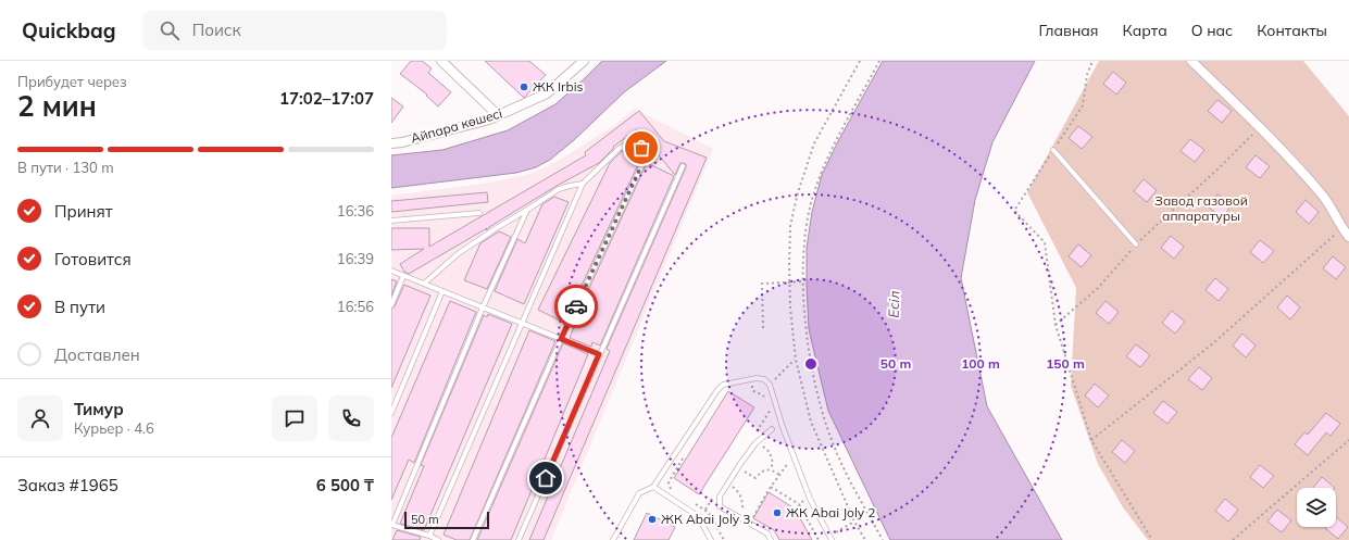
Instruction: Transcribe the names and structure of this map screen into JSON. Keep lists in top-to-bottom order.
{
  "streets": {
    "street": ["Айпара көшесі"]
  },
  "water": ["Есіл"],
  "parks": ["Завод газовой аппаратуры"],
  "places": ["ЖК Irbis", "ЖК Abai Joly 2", "ЖК Abai Joly 3"],
  "scale_bar": "50 m",
  "page": {
    "header": "Quickbag",
    "search": "Поиск",
    "nav": [
      "Главная",
      "Карта",
      "О нас",
      "Контакты"
    ],
    "heading": ["2 мин", "Прибудет через", "17:02–17:07"],
    "panel": [
      "Тимур",
      "Курьер · 4.6",
      "Заказ #1965",
      "6 500 ₸"
    ],
    "bar": "В пути · 130 m",
    "list": [
      ["Принят", "16:36"],
      ["Готовится", "16:39"],
      ["В пути", "16:56"],
      "Доставлен"
    ],
    "scale": "50 m"
  },
  "rings": ["50 m", "100 m", "150 m"]
}
